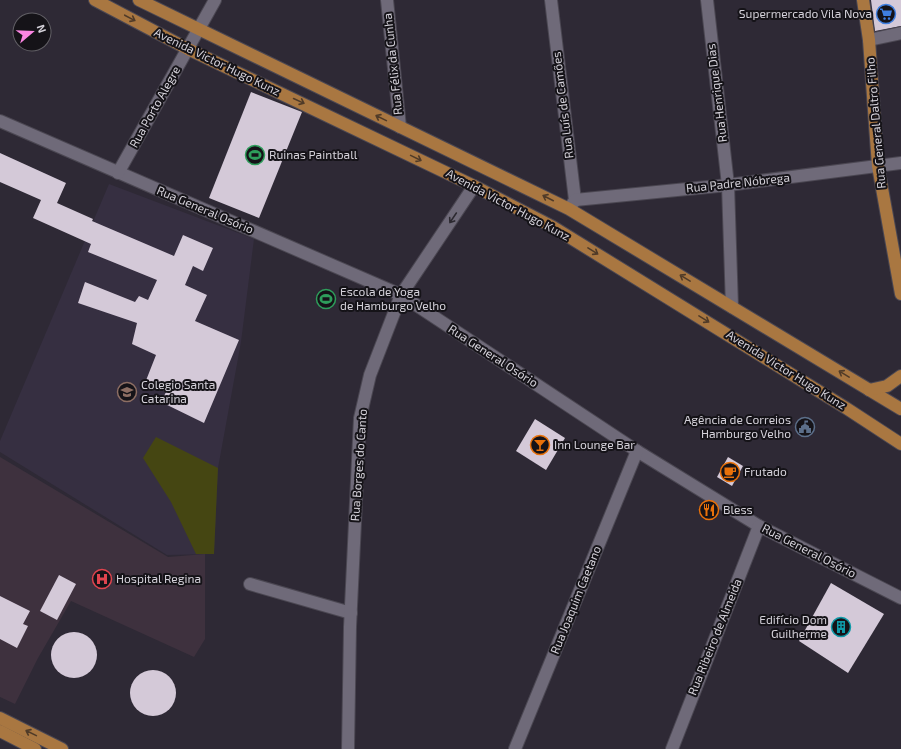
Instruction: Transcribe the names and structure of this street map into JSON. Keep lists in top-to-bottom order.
{
  "streets": {
    "main road": ["Avenida Victor Hugo Kunz", "Rua General Daltro Filho"],
    "street": [
      "Rua Félix da Cunha",
      "Rua Henrique Dias",
      "Rua Luís de Camões",
      "Rua Porto Alegre",
      "Rua Padre Nóbrega",
      "Rua General Osório",
      "Rua Borges do Canto",
      "Rua Joaquim Caetano",
      "Rua Ribeiro de Almeida"
    ]
  },
  "crossings": [
    ["Avenida Victor Hugo Kunz", "Rua Félix da Cunha"],
    ["Avenida Victor Hugo Kunz", "Rua Henrique Dias"],
    ["Avenida Victor Hugo Kunz", "Rua Luís de Camões"],
    ["Avenida Victor Hugo Kunz", "Rua Porto Alegre"],
    ["Avenida Victor Hugo Kunz", "Rua Padre Nóbrega"],
    ["Avenida Victor Hugo Kunz", "Rua Borges do Canto"],
    ["Rua Henrique Dias", "Rua Padre Nóbrega"],
    ["Rua Luís de Camões", "Rua Padre Nóbrega"],
    ["Rua Porto Alegre", "Rua General Osório"],
    ["Rua General Daltro Filho", "Rua Padre Nóbrega"],
    ["Rua General Osório", "Rua Borges do Canto"],
    ["Rua General Osório", "Rua Joaquim Caetano"],
    ["Rua General Osório", "Rua Ribeiro de Almeida"]
  ],
  "places": {
    "supermarket": ["Supermercado Vila Nova"],
    "sports": ["Ruinas Paintball", "Escola de Yoga de Hamburgo Velho"],
    "school or university": ["Colegio Santa Catarina"],
    "public building": ["Agência de Correios Hamburgo Velho"],
    "bar": ["Inn Lounge Bar"],
    "cafe": ["Frutado"],
    "restaurant": ["Bless"],
    "hospital": ["Hospital Regina"],
    "building": ["Edifício Dom Guilherme"]
  },
  "north": "right"
}
